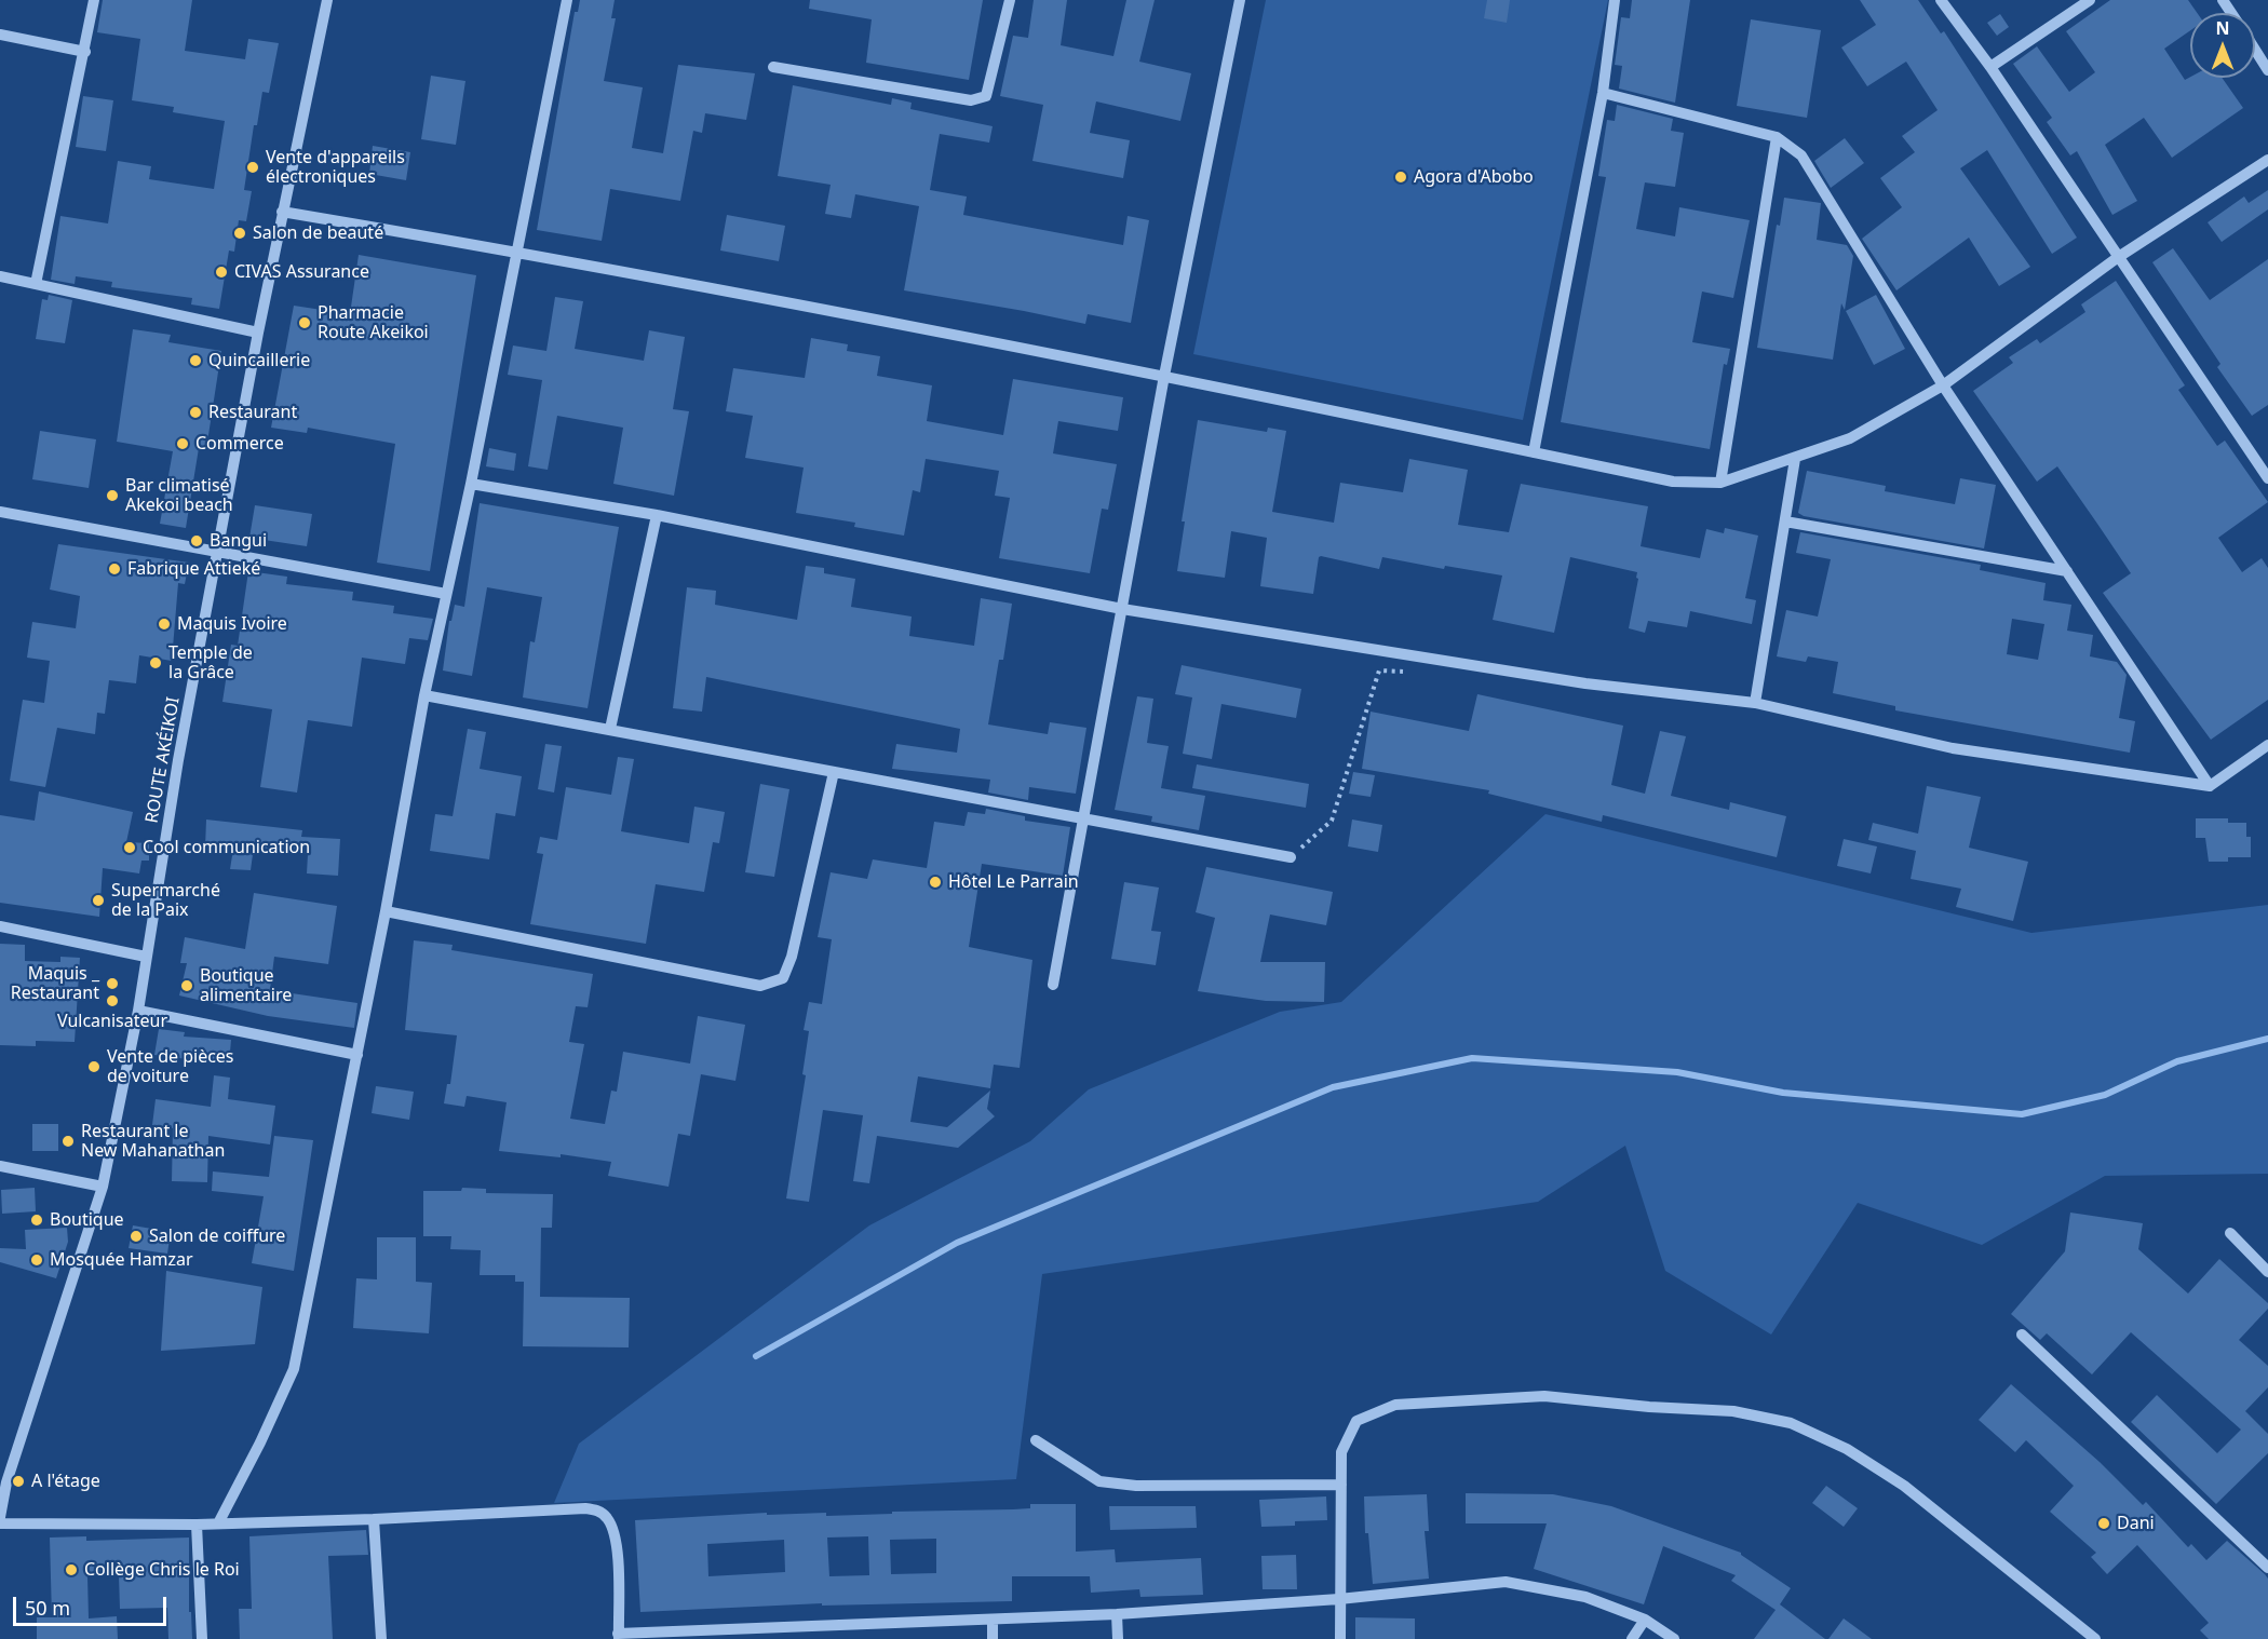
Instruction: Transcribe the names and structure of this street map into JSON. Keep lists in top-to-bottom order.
{
  "streets": {
    "street": ["ROUTE AKÉIKOI"]
  },
  "places": [
    "Vente d'appareils électroniques",
    "Agora d'Abobo",
    "Salon de beauté",
    "CIVAS Assurance",
    "Pharmacie Route Akeikoi",
    "Quincaillerie",
    "Restaurant",
    "Commerce",
    "Bar climatisé Akekoi beach",
    "Bangui",
    "Fabrique Attieké",
    "Maquis Ivoire",
    "Temple de la Grâce",
    "Cool communication",
    "Hôtel Le Parrain",
    "Supermarché de la Paix",
    "Maquis _ Restaurant",
    "Boutique alimentaire",
    "Vulcanisateur",
    "Vente de pièces de voiture",
    "Restaurant le New Mahanathan",
    "Boutique",
    "Salon de coiffure",
    "Mosquée Hamzar",
    "A l'étage",
    "Dani",
    "Collège Chris le Roi"
  ],
  "scale_bar": "50 m",
  "north": "top"
}
